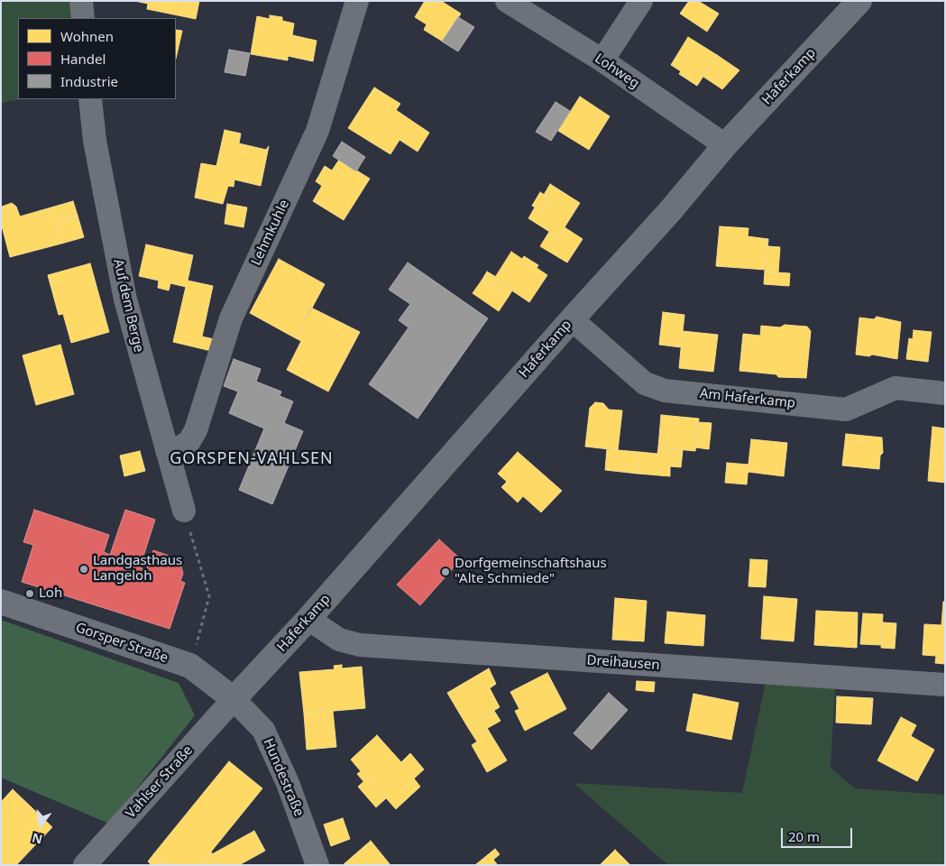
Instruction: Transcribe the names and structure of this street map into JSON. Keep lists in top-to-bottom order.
{
  "streets": {
    "street": [
      "Lohweg",
      "Haferkamp",
      "Lehmkuhle",
      "Auf dem Berge",
      "Am Haferkamp",
      "Gorsper Straße",
      "Dreihausen",
      "Hundestraße",
      "Vahlser Straße"
    ]
  },
  "crossings": [
    ["Lohweg", "Haferkamp"],
    ["Haferkamp", "Am Haferkamp"],
    ["Haferkamp", "Gorsper Straße"],
    ["Haferkamp", "Dreihausen"],
    ["Haferkamp", "Hundestraße"],
    ["Haferkamp", "Vahlser Straße"],
    ["Lehmkuhle", "Auf dem Berge"],
    ["Gorsper Straße", "Hundestraße"],
    ["Gorsper Straße", "Vahlser Straße"],
    ["Hundestraße", "Vahlser Straße"]
  ],
  "districts": ["GORSPEN-VAHLSEN"],
  "places": ["Landgasthaus Langeloh", "Dorfgemeinschaftshaus \"Alte Schmiede\"", "Loh"],
  "legend": ["Wohnen", "Handel", "Industrie"],
  "scale_bar": "20 m",
  "north": "bottom"
}
